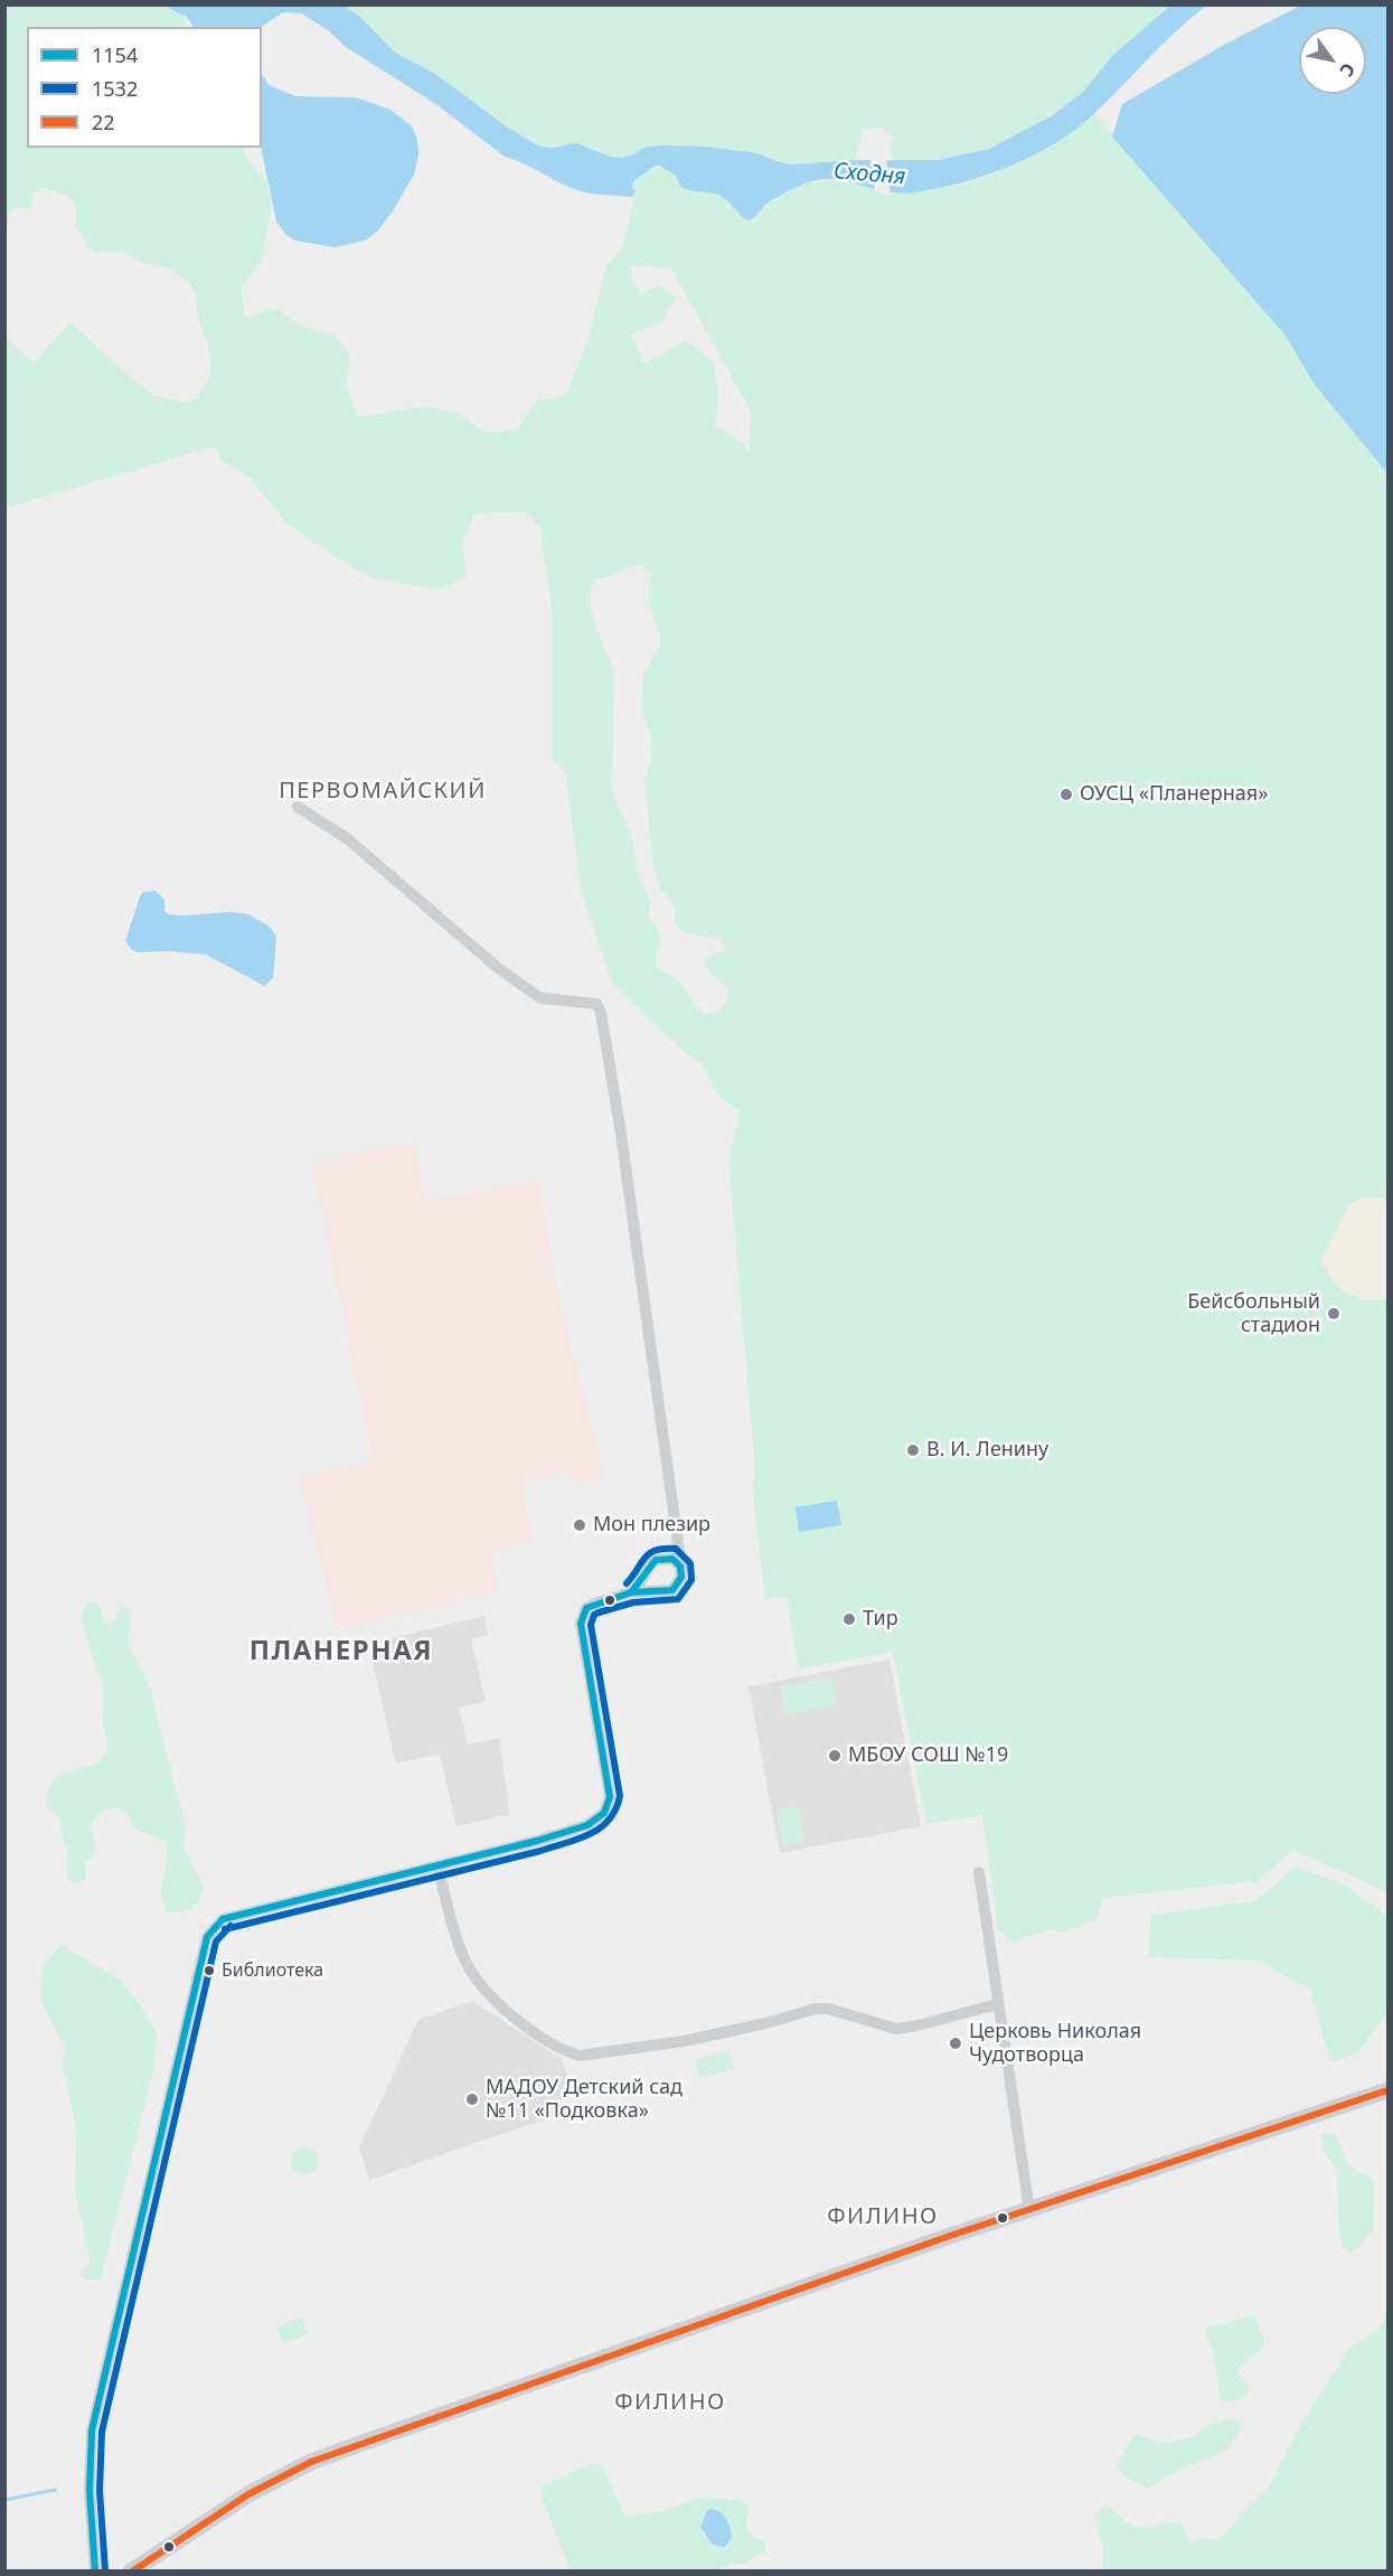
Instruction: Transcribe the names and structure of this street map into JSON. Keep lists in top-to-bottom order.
{
  "districts": [
    "ПЕРВОМАЙСКИЙ",
    "ПЛАНЕРНАЯ",
    "ФИЛИНО",
    "ФИЛИНО"
  ],
  "water": ["Сходня"],
  "places": [
    "ОУСЦ «Планерная»",
    "Бейсбольный стадион",
    "В. И. Ленину",
    "Мон плезир",
    "Тир",
    "МБОУ СОШ №19",
    "Библиотека",
    "Церковь Николая Чудотворца",
    "МАДОУ Детский сад №11 «Подковка»"
  ],
  "lines": ["transit line 1532", "transit line 1154", "transit line 22"],
  "legend": ["1154", "1532", "22"],
  "north": "bottom right"
}
